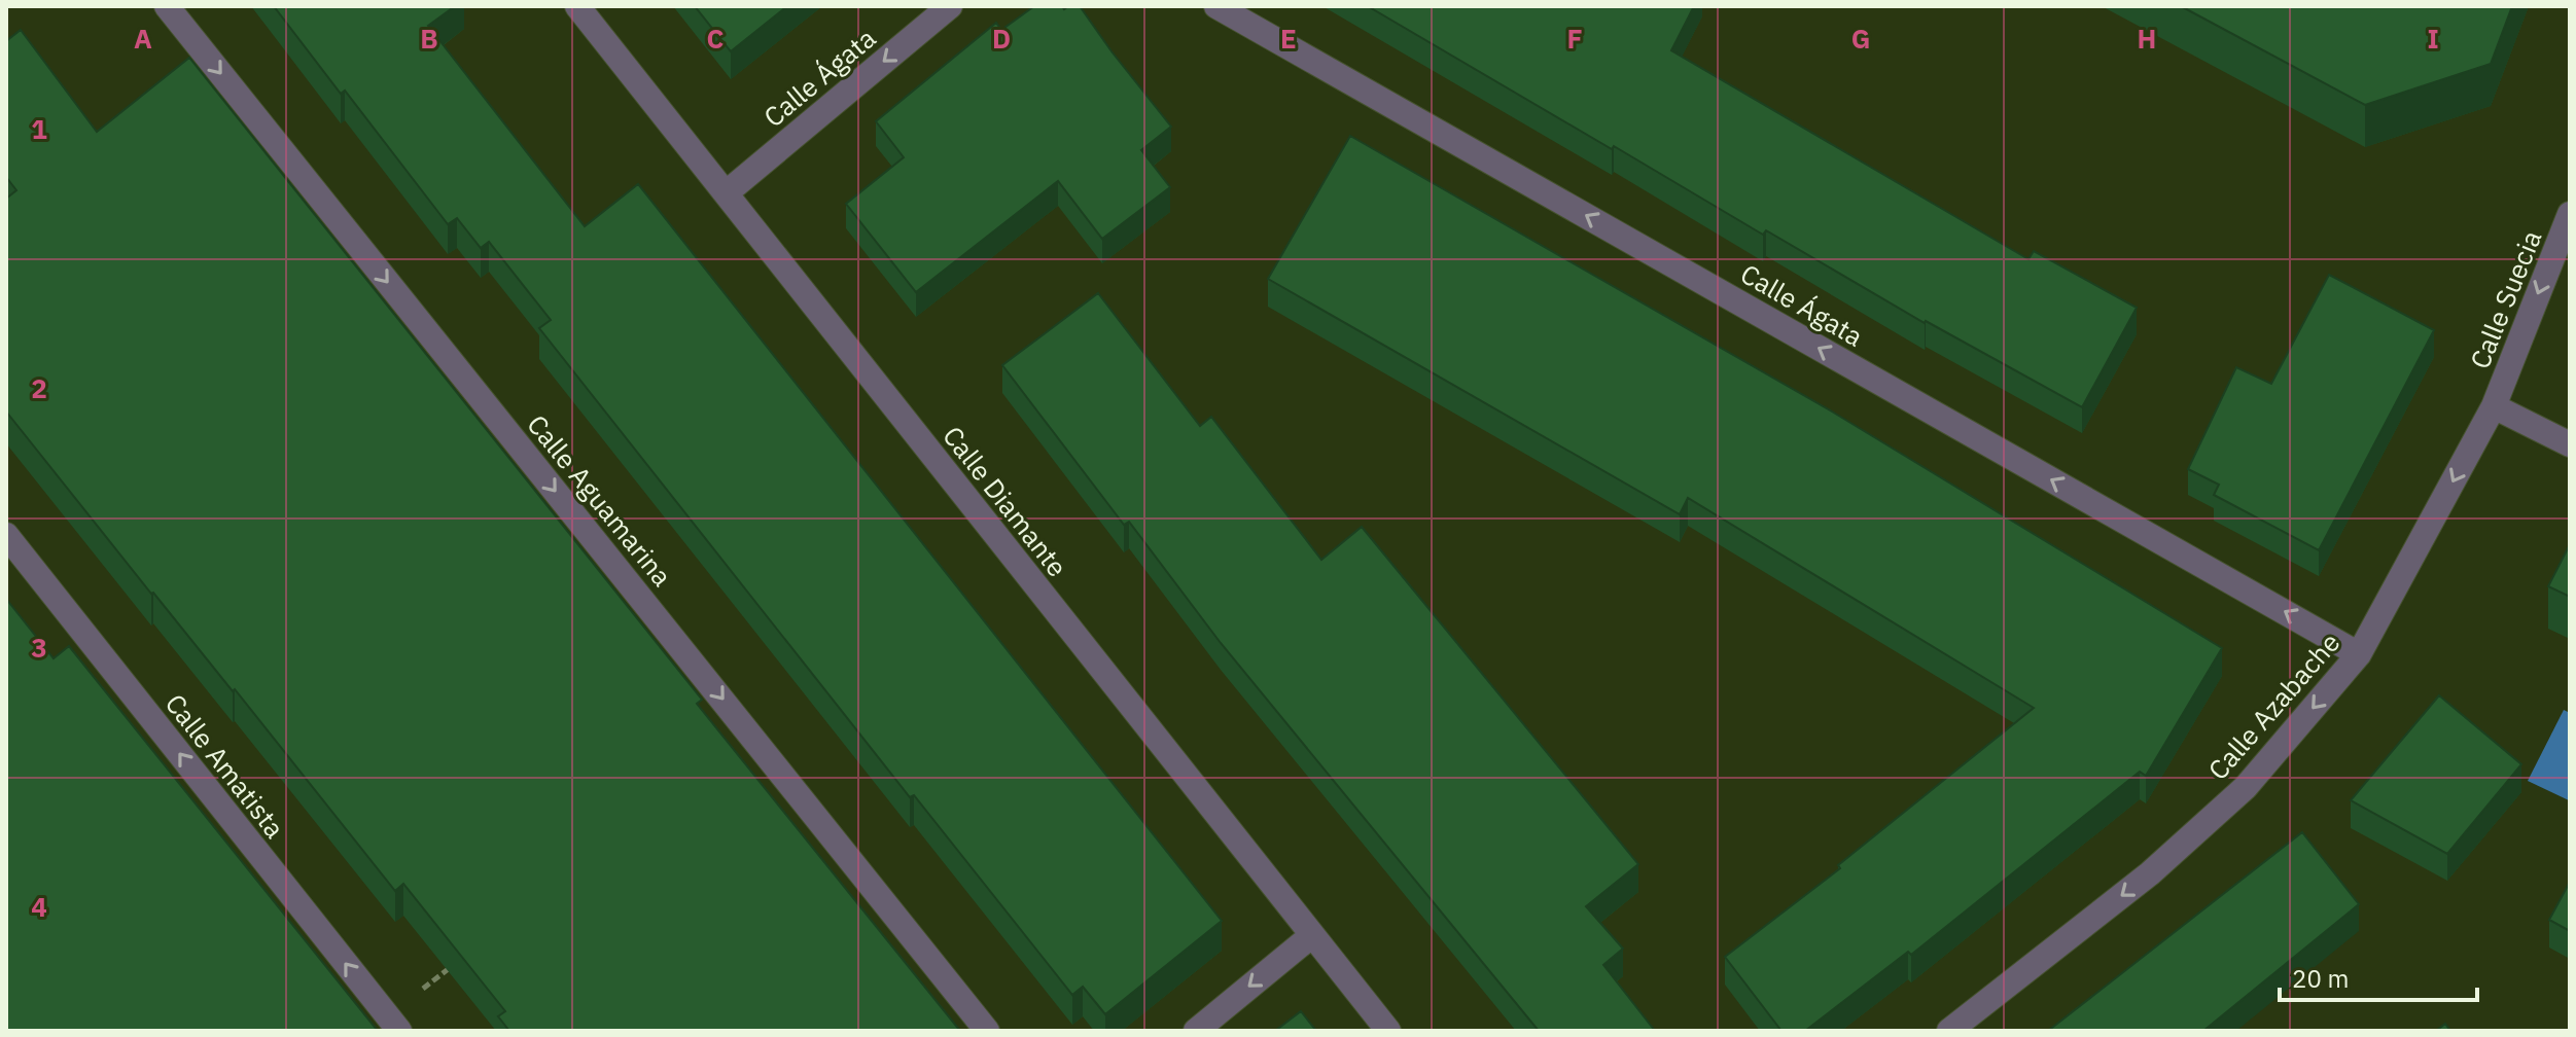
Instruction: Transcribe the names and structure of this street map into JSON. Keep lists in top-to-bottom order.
{
  "streets": {
    "street": [
      "Calle Ágata",
      "Calle Suecia",
      "Calle Aguamarina",
      "Calle Diamante",
      "Calle Azabache",
      "Calle Amatista"
    ]
  },
  "crossings": [
    ["Calle Ágata", "Calle Diamante"],
    ["Calle Ágata", "Calle Azabache"],
    ["Calle Suecia", "Calle Azabache"]
  ],
  "one_way": [
    "Calle Ágata",
    "Calle Suecia",
    "Calle Aguamarina",
    "Calle Azabache",
    "Calle Amatista"
  ],
  "scale_bar": "20 m",
  "grid": {
    "columns": [
      "A",
      "B",
      "C",
      "D",
      "E",
      "F",
      "G",
      "H",
      "I"
    ],
    "rows": [
      "1",
      "2",
      "3",
      "4"
    ]
  }
}
